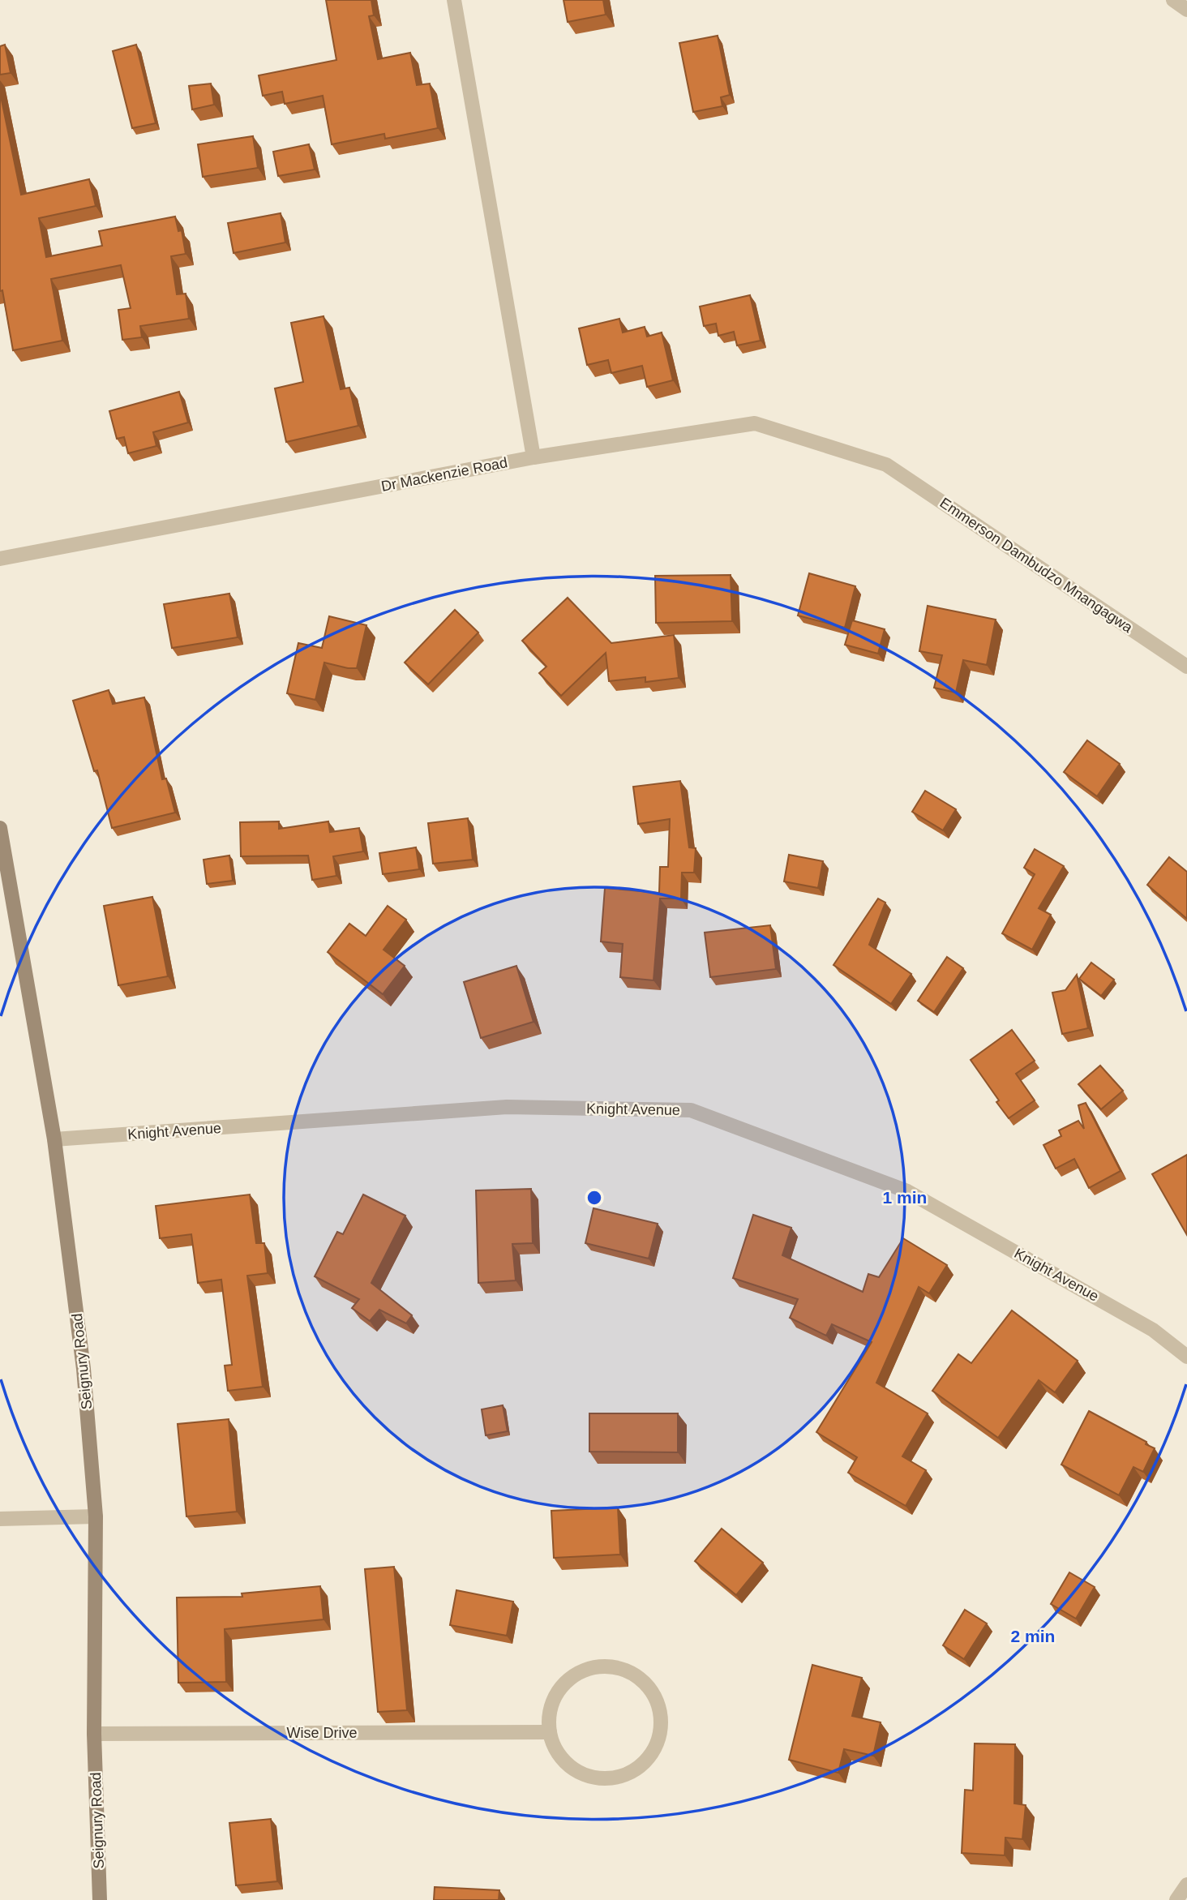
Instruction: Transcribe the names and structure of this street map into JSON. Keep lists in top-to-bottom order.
{
  "streets": {
    "main road": ["Seignury Road"],
    "street": [
      "Dr Mackenzie Road",
      "Emmerson Dambudzo Mnangagwa",
      "Knight Avenue",
      "Wise Drive"
    ]
  },
  "crossings": [
    ["Dr Mackenzie Road", "Emmerson Dambudzo Mnangagwa"],
    ["Knight Avenue", "Seignury Road"],
    ["Seignury Road", "Wise Drive"]
  ],
  "rings": ["1 min", "2 min"]
}
